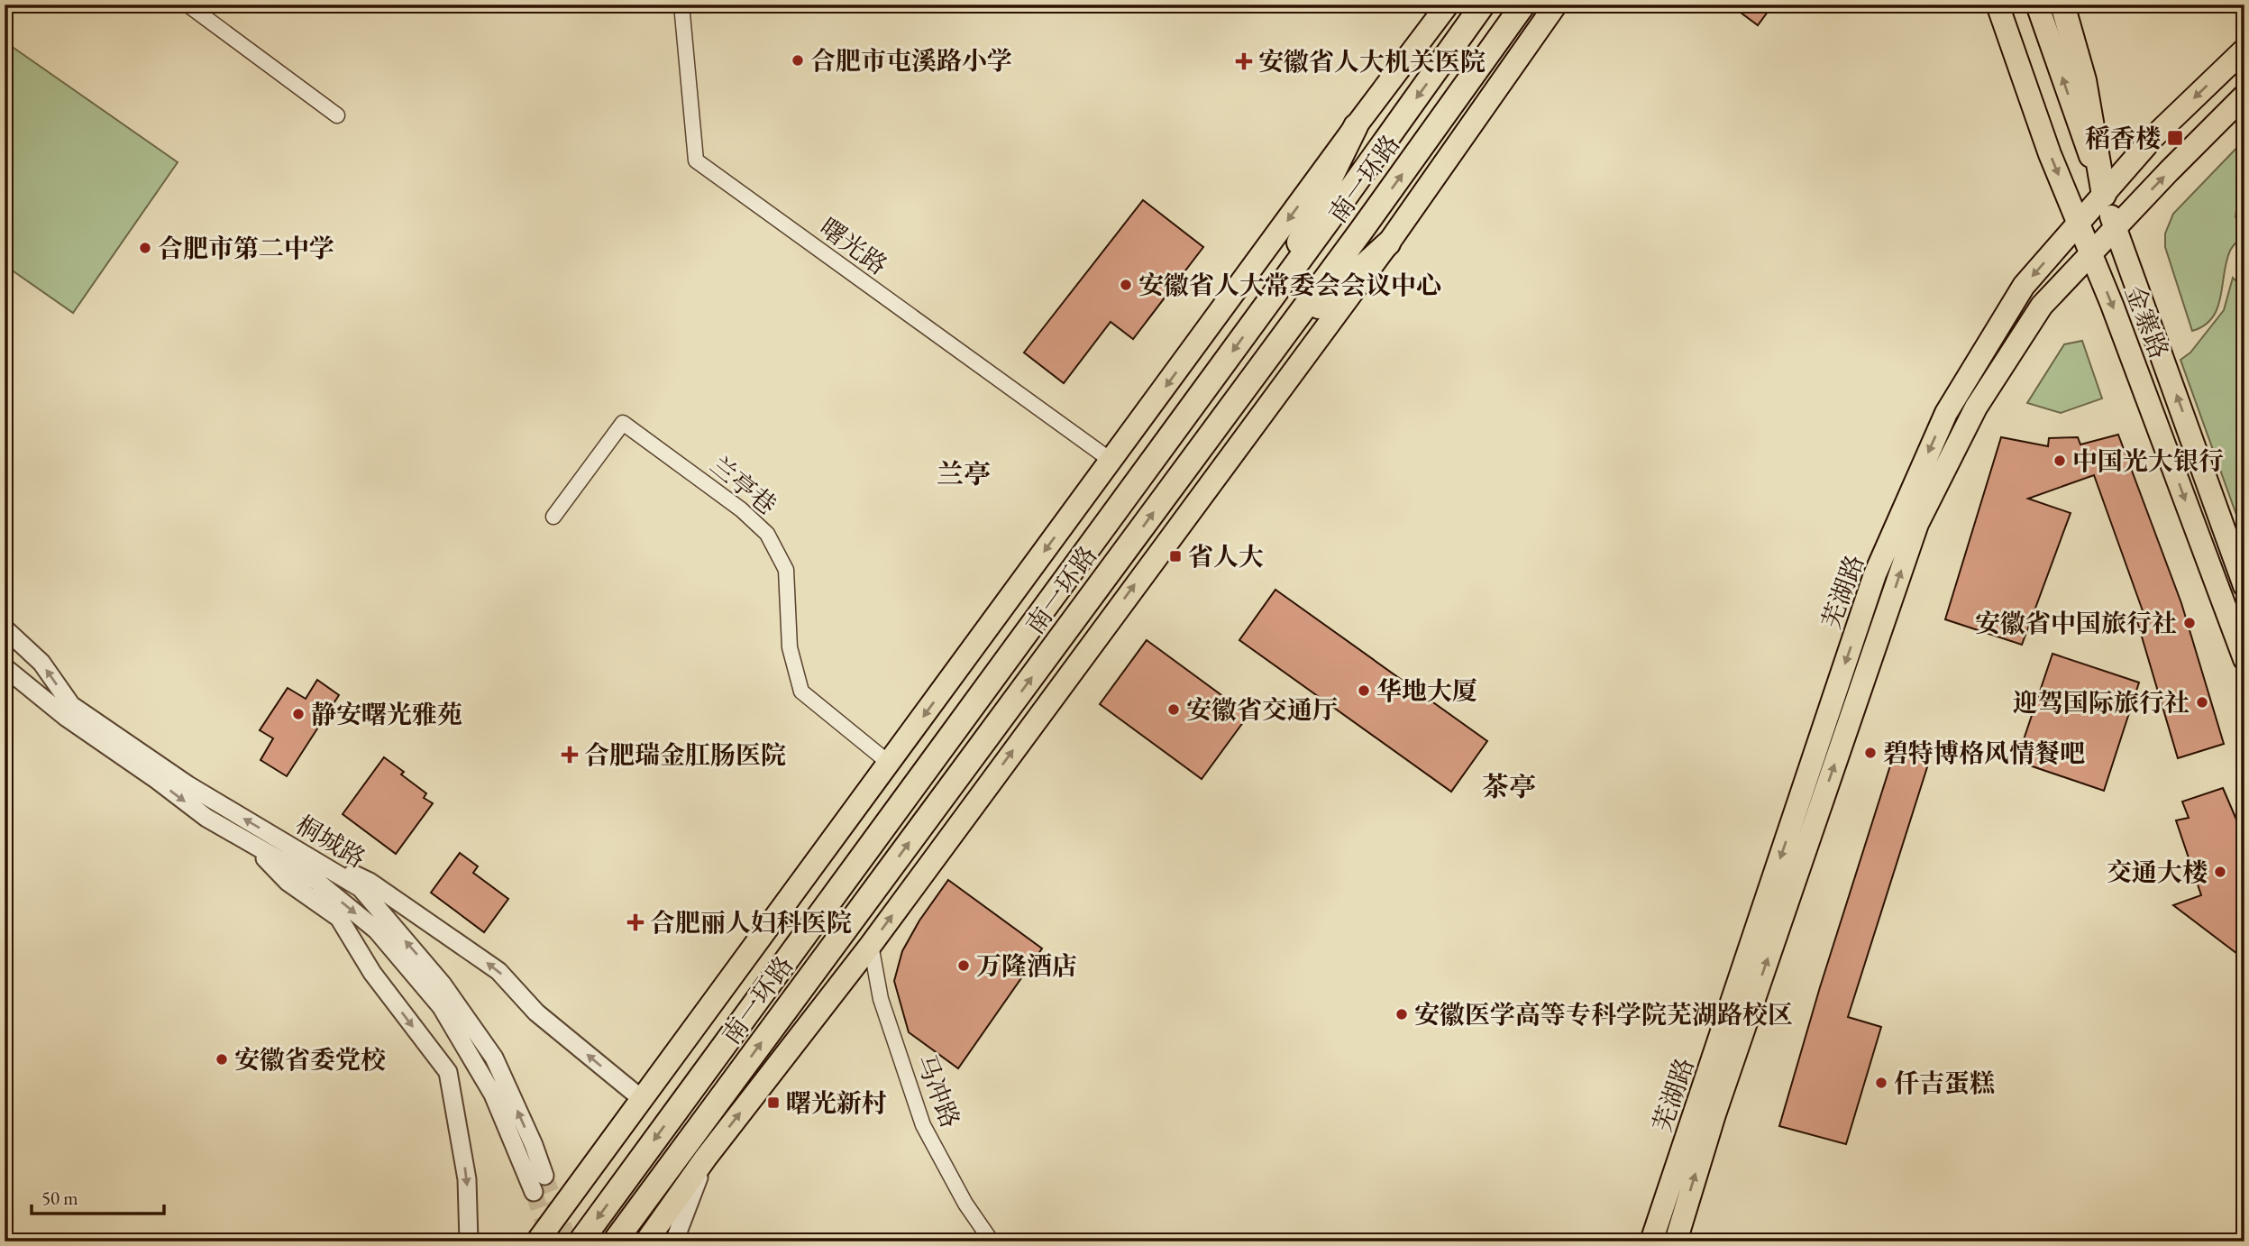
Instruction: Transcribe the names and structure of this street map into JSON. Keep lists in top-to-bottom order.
{
  "streets": {
    "highway": ["南一环路"],
    "main road": ["金寨路", "芜湖路"],
    "street": [
      "曙光路",
      "兰亭巷",
      "桐城路",
      "马冲路"
    ]
  },
  "crossings": [
    ["金寨路", "芜湖路"]
  ],
  "districts": ["兰亭", "茶亭"],
  "places": {
    "other": [
      "合肥市屯溪路小学",
      "合肥市第二中学",
      "安徽省人大常委会会议中心",
      "中国光大银行",
      "安徽省中国旅行社",
      "华地大厦",
      "迎驾国际旅行社",
      "安徽省交通厅",
      "静安曙光雅苑",
      "碧特博格风情餐吧",
      "交通大楼",
      "万隆酒店",
      "安徽医学高等专科学院芜湖路校区",
      "安徽省委党校",
      "仟吉蛋糕"
    ],
    "health": ["安徽省人大机关医院", "合肥瑞金肛肠医院", "合肥丽人妇科医院"],
    "transit": ["稻香楼", "省人大", "曙光新村"]
  },
  "scale_bar": "50 m"
}
